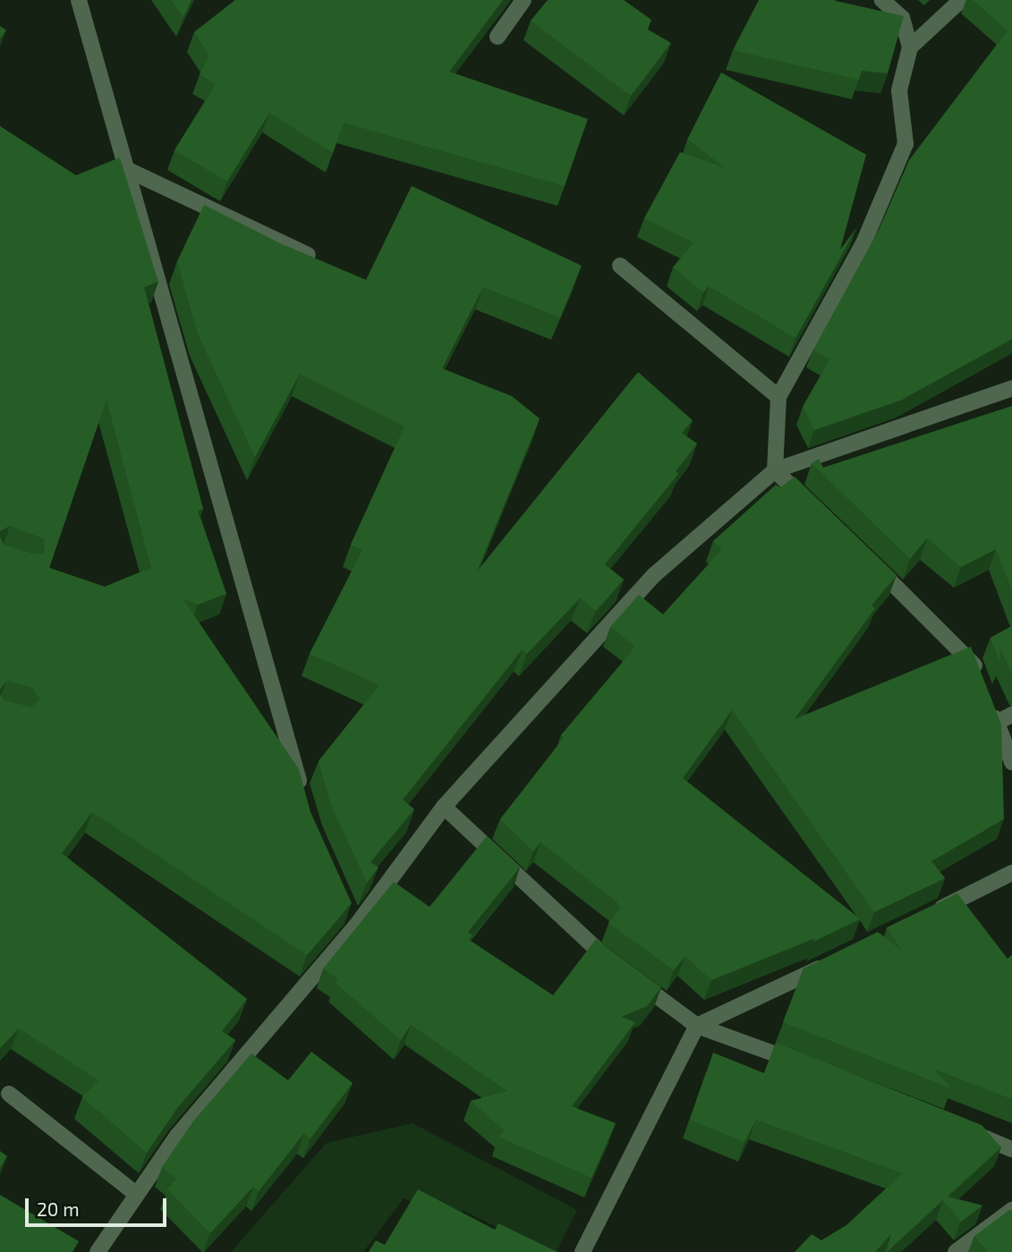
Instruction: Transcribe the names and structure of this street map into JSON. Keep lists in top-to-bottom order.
{
  "scale_bar": "20 m"
}
